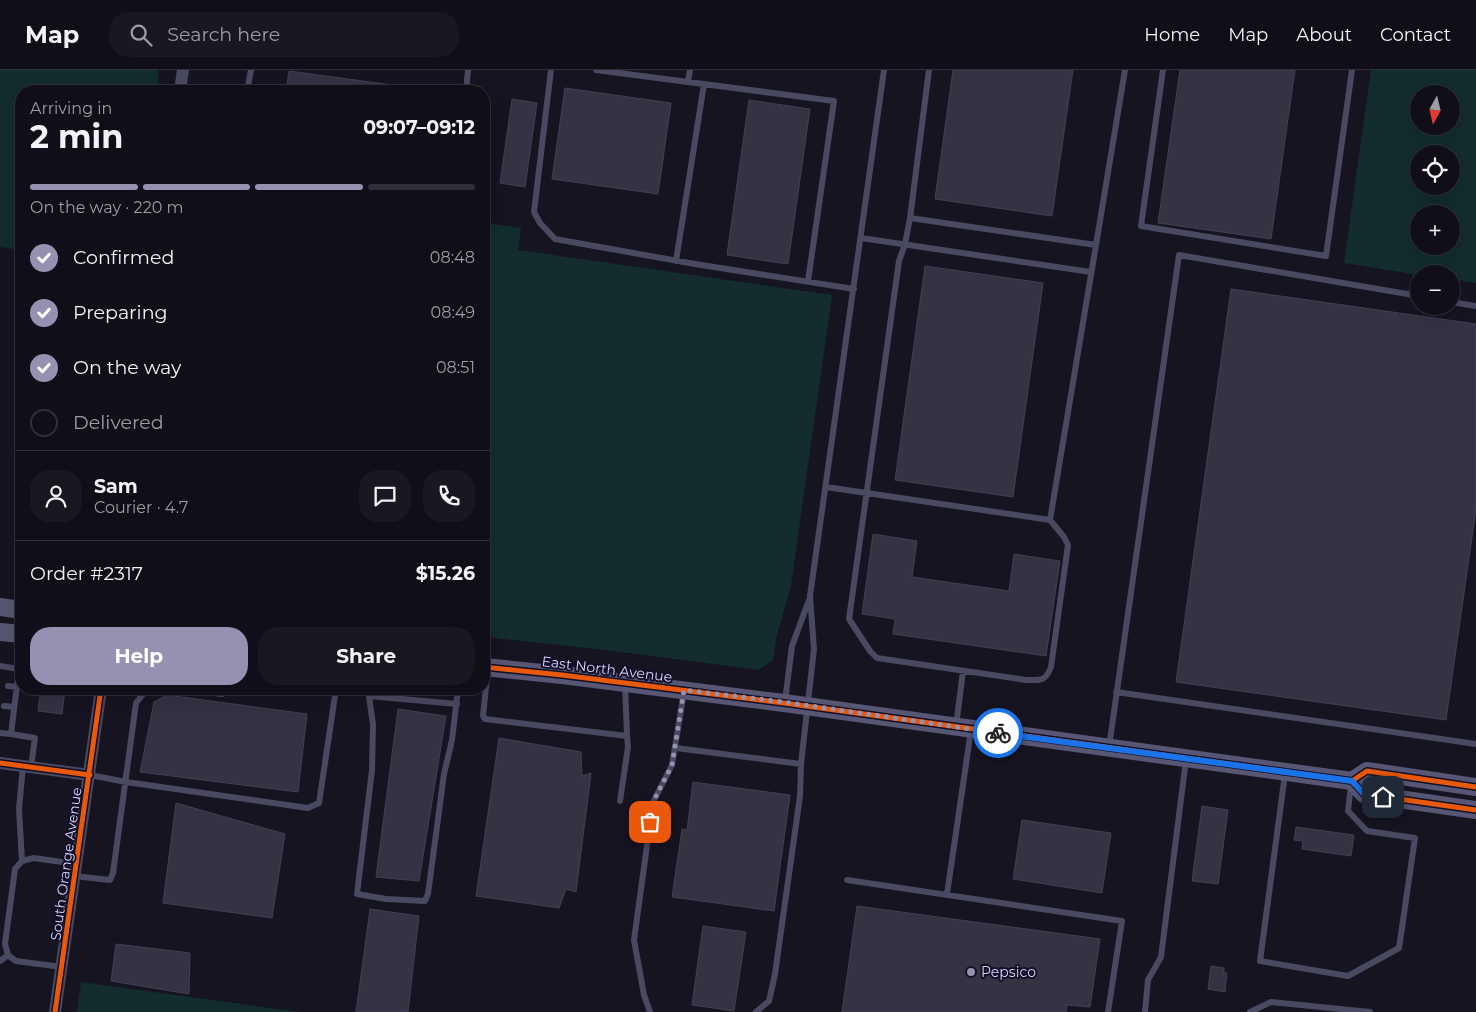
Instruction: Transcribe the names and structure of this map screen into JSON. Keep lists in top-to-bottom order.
{
  "streets": {
    "street": ["East North Avenue", "South Orange Avenue"]
  },
  "places": ["Pepsico"],
  "north": "bottom",
  "page": {
    "header": "Map",
    "search": "Search here",
    "nav": [
      "Home",
      "Map",
      "About",
      "Contact"
    ],
    "map_buttons": ["+", "−"],
    "heading": ["2 min", "Arriving in", "09:07–09:12"],
    "panel": [
      "Sam",
      "Courier · 4.7",
      "Order #2317",
      "$15.26"
    ],
    "bar": "On the way · 220 m",
    "list": [
      ["Confirmed", "08:48"],
      ["Preparing", "08:49"],
      ["On the way", "08:51"],
      "Delivered"
    ],
    "buttons": ["Help", "Share"]
  }
}
